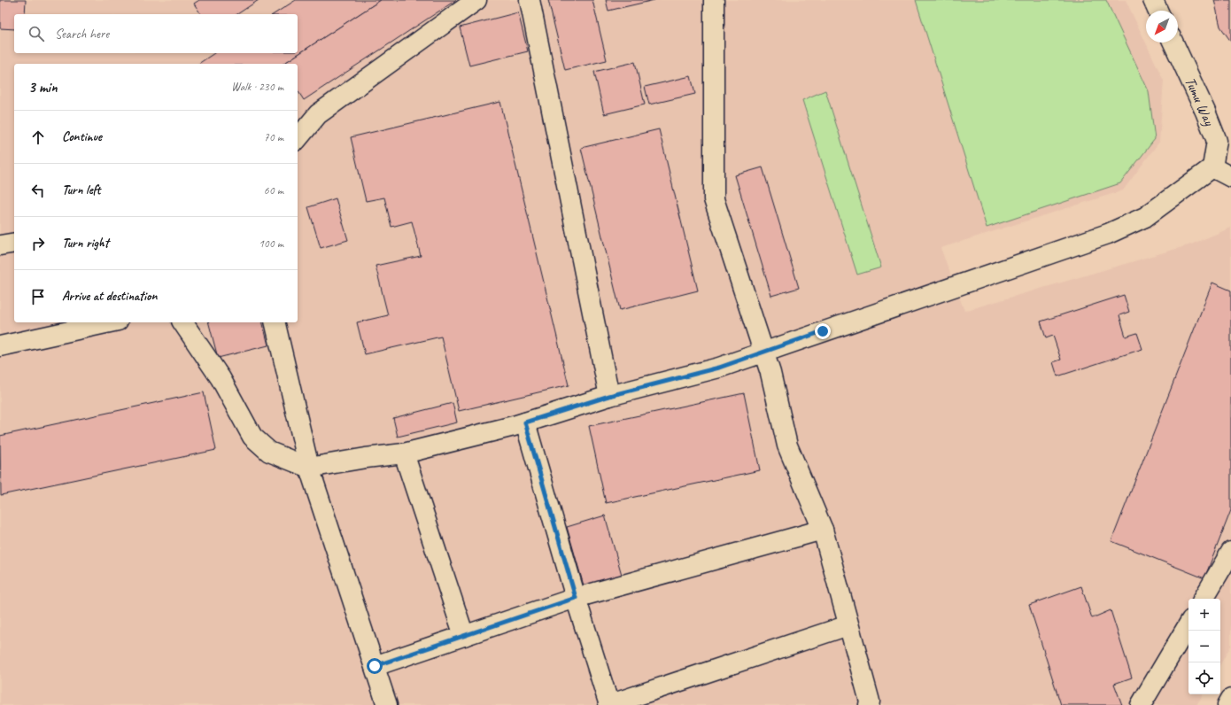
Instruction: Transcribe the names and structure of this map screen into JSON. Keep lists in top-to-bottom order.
{
  "streets": {
    "main road": ["Tumu Way"]
  },
  "north": "bottom left",
  "page": {
    "search": "Search here",
    "heading": ["3 min", "Walk · 230 m"],
    "list": [
      ["Continue", "70 m"],
      ["Turn left", "60 m"],
      ["Turn right", "100 m"],
      "Arrive at destination"
    ],
    "map_buttons": ["+", "−"]
  }
}
